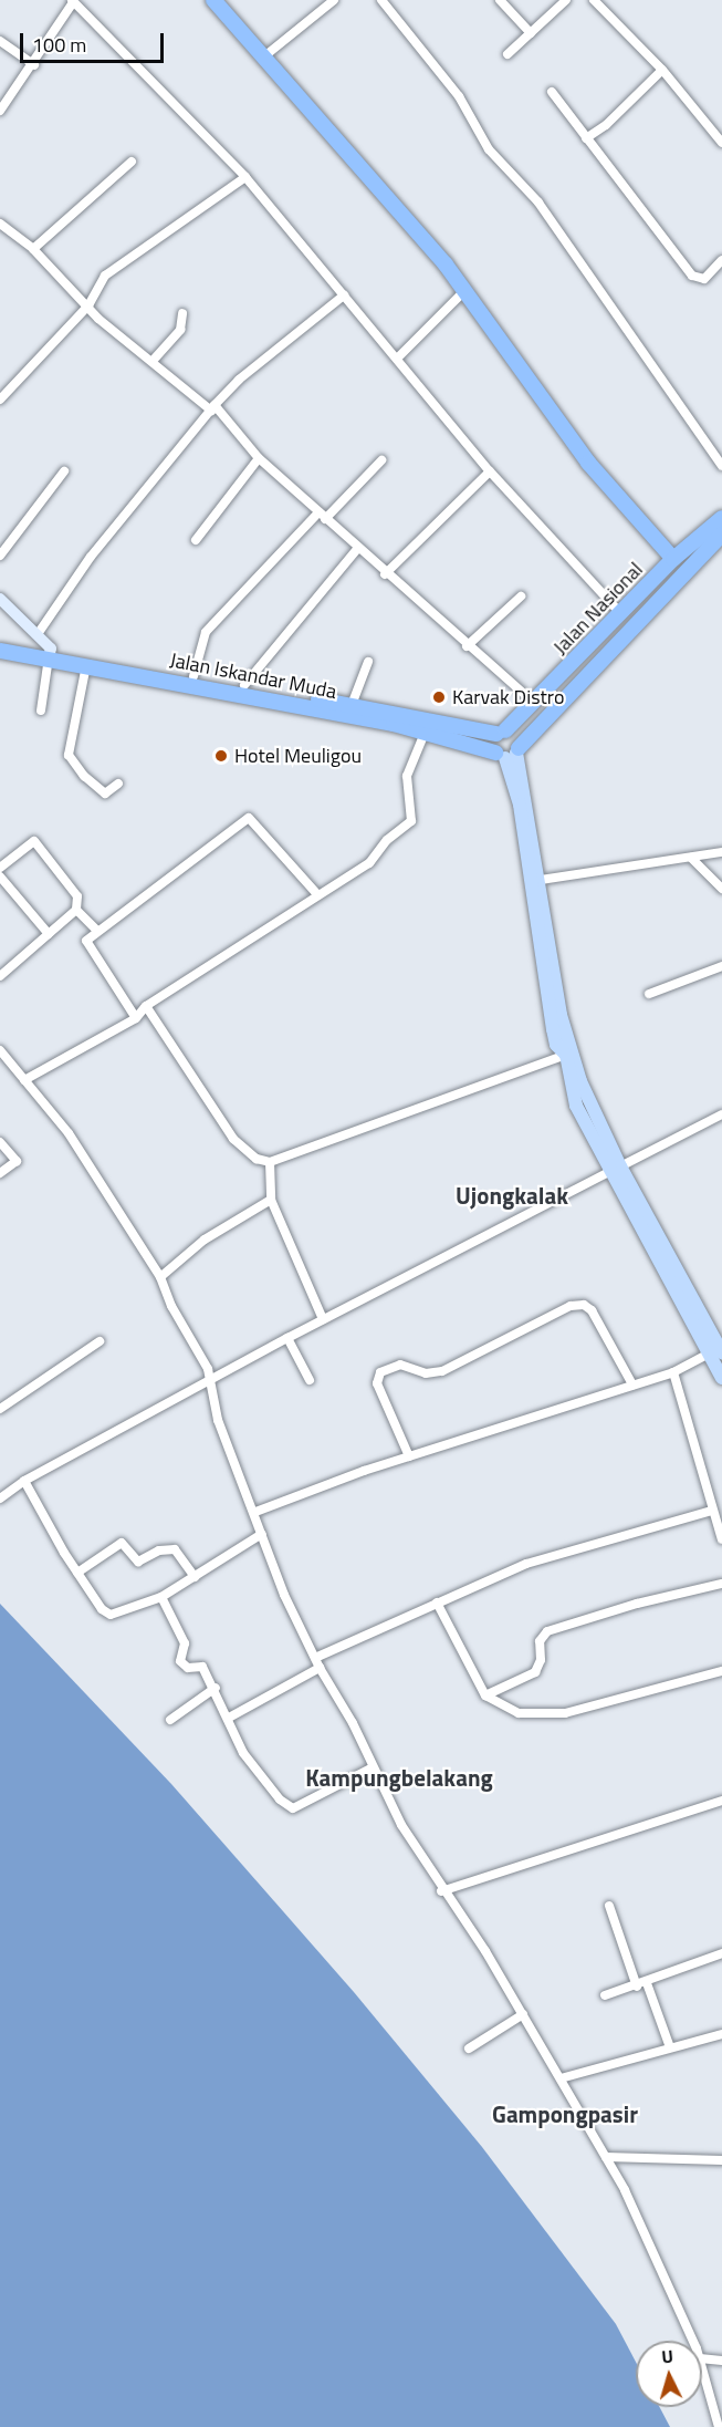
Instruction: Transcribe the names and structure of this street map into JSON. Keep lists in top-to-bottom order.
{
  "streets": {
    "highway": ["Jalan Nasional", "Jalan Iskandar Muda"]
  },
  "crossings": [
    ["Jalan Nasional", "Jalan Iskandar Muda"]
  ],
  "districts": ["Ujongkalak", "Kampungbelakang", "Gampongpasir"],
  "places": ["Karvak Distro", "Hotel Meuligou"],
  "scale_bar": "100 m",
  "north": "top"
}
